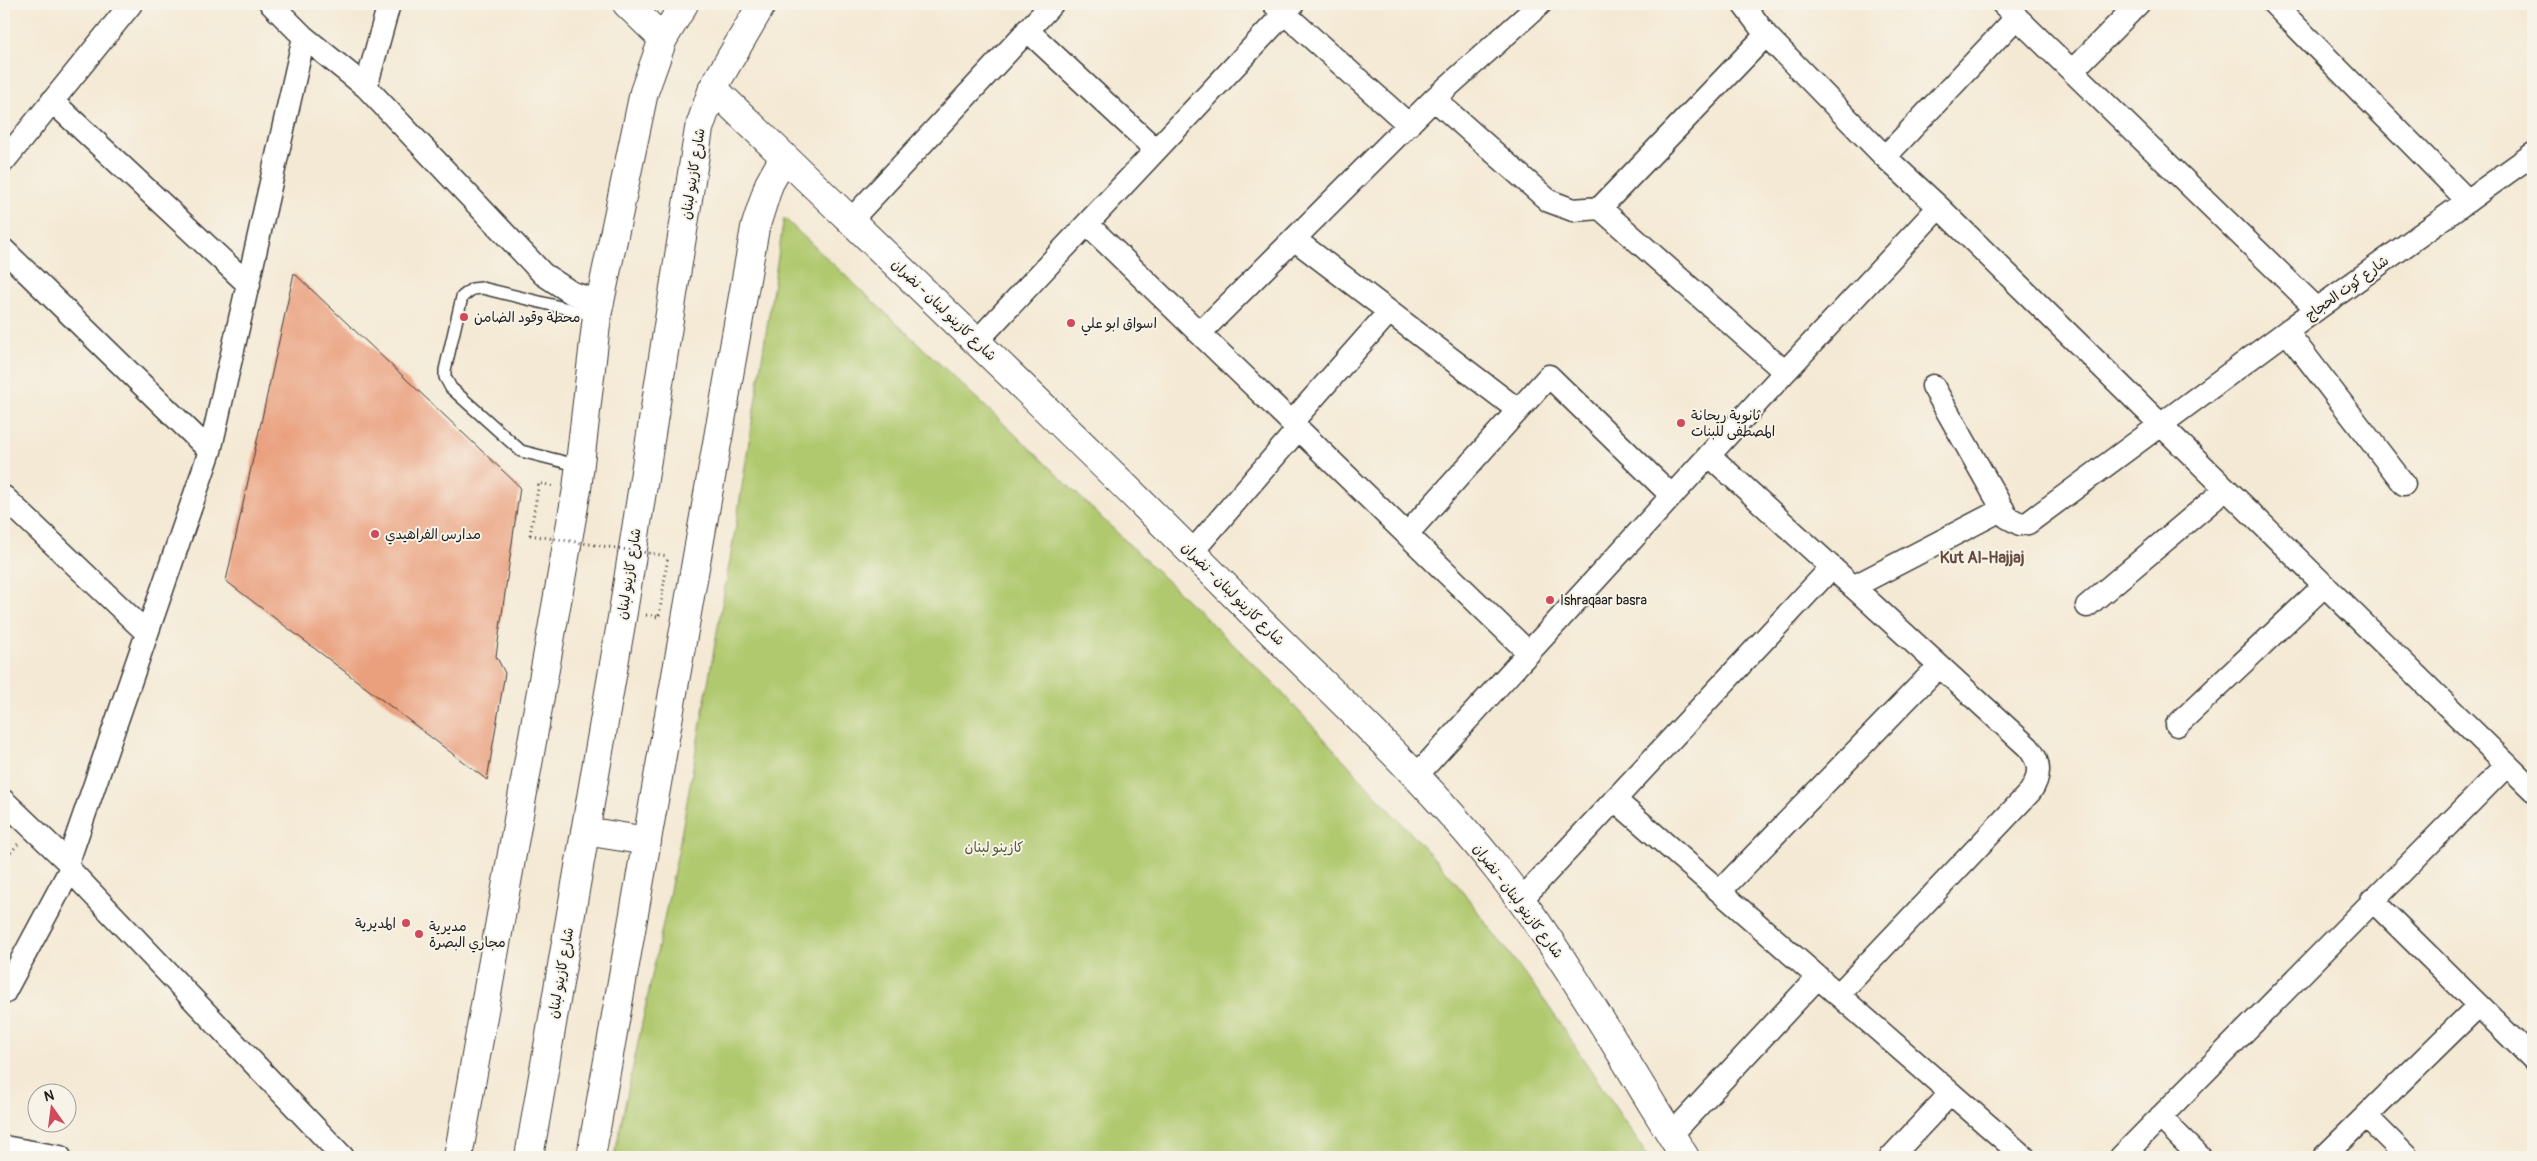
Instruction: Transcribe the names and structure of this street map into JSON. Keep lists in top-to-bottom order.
{
  "streets": {
    "street": ["شارع كازينو لبنان", "شارع كوت الحجاج", "شارع كازينو لبنان - نضران"]
  },
  "crossings": [
    ["شارع كازينو لبنان", "شارع كازينو لبنان - نضران"]
  ],
  "districts": ["Kut Al-Hajjaj"],
  "parks": ["كازينو لبنان"],
  "places": [
    "محطة وقود الضامن",
    "اسواق ابو علي",
    "ثانوية ريحانة المصطفى للبنات",
    "مدارس الفراهيدي",
    "Ishraqaar basra",
    "المديرية",
    "مديرية مجاري البصرة"
  ],
  "north": "top"
}
